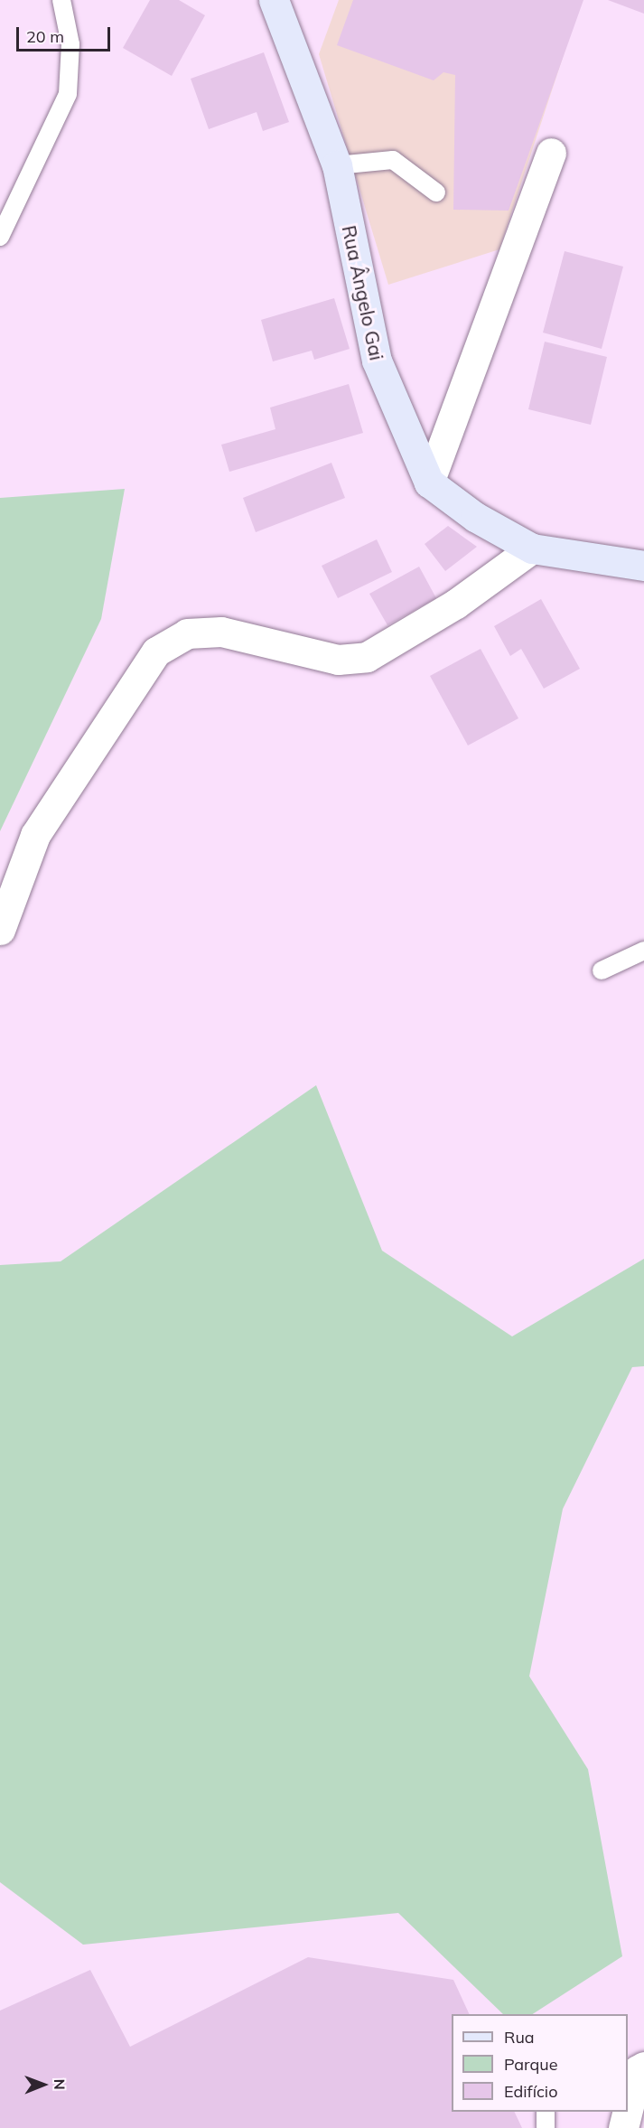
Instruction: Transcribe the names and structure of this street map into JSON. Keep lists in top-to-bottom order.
{
  "streets": {
    "street": ["Rua Ângelo Gai"]
  },
  "legend": ["Rua", "Parque", "Edifício"],
  "scale_bar": "20 m",
  "north": "right"
}
